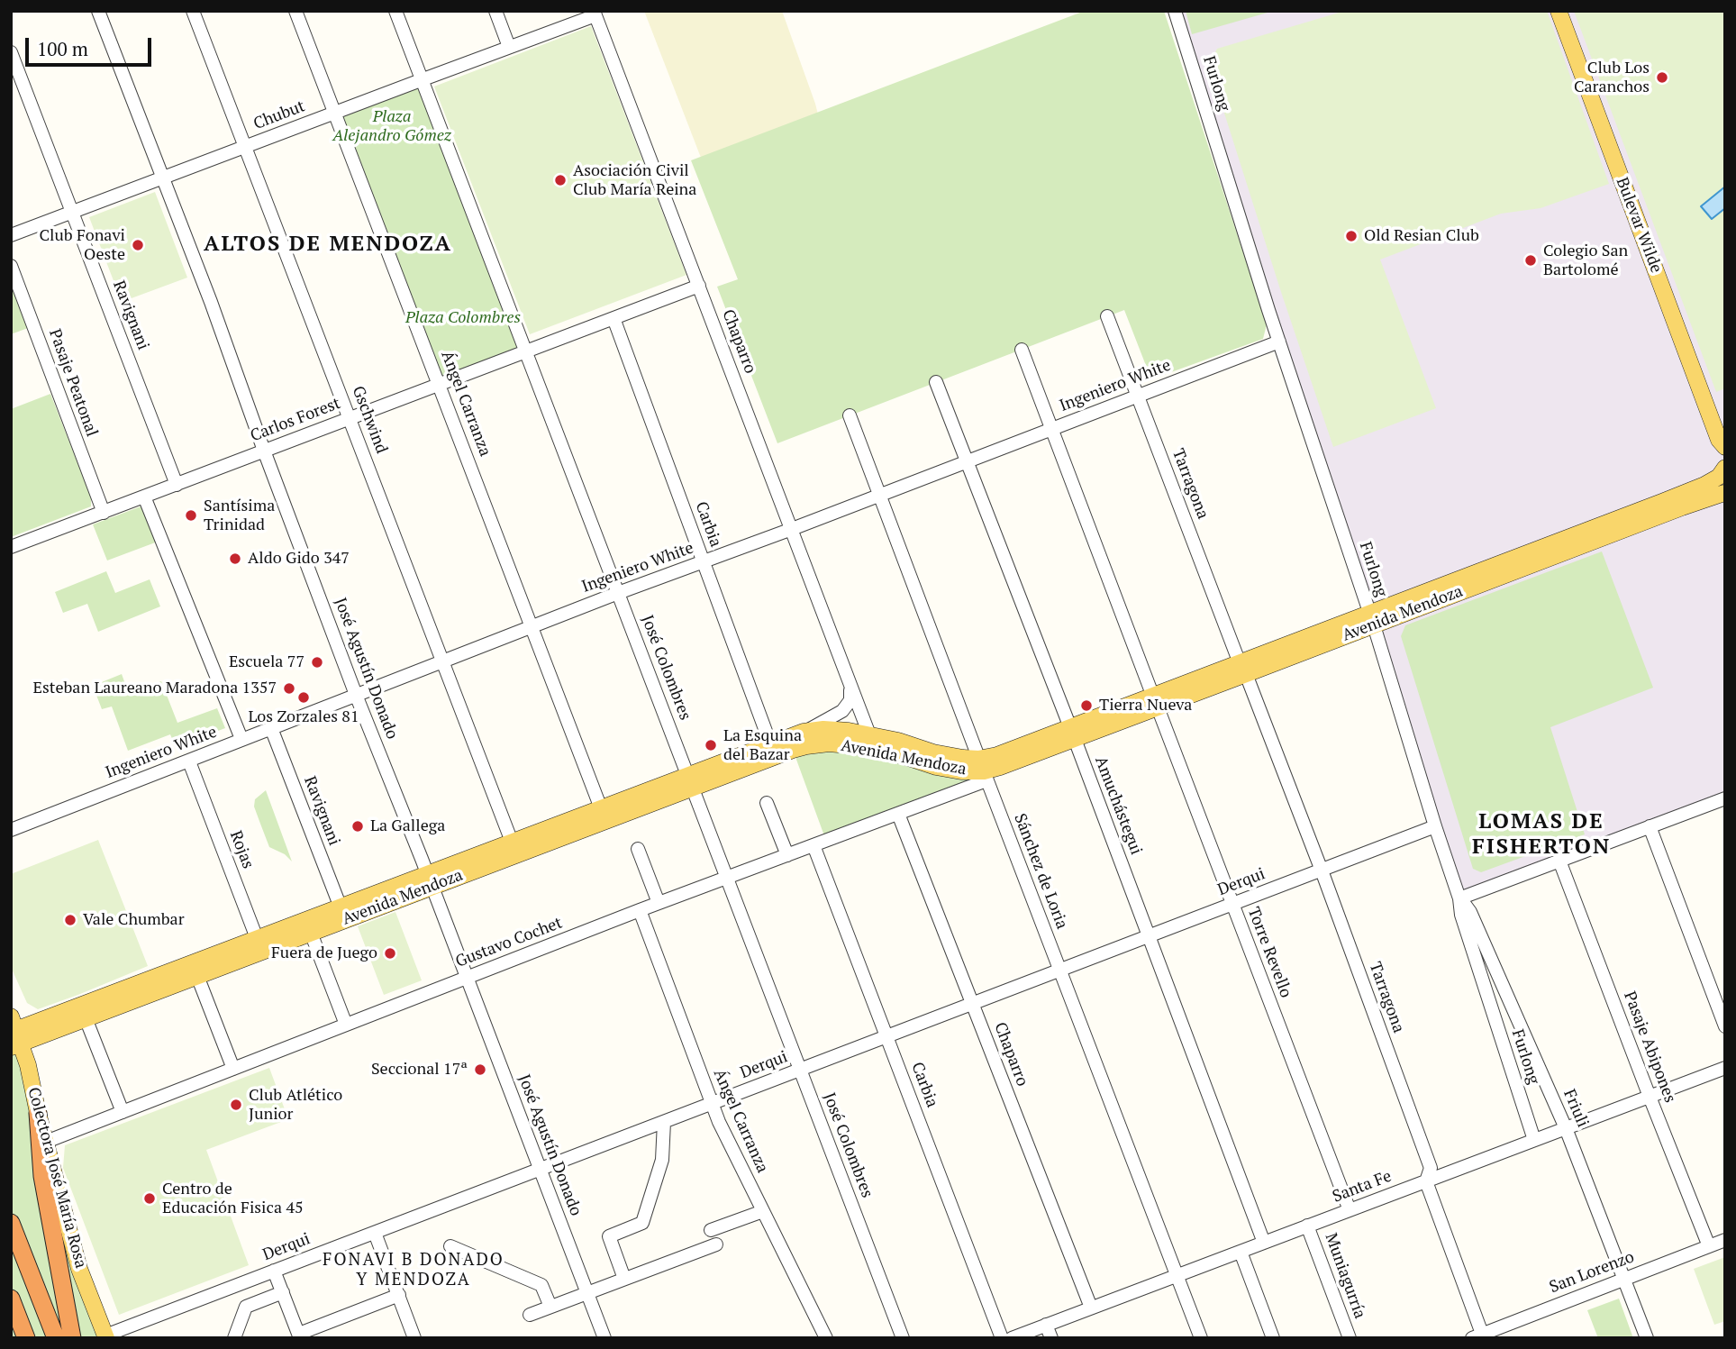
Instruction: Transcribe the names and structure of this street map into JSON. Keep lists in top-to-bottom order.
{
  "streets": {
    "main road": ["Bulevar Wilde", "Avenida Mendoza", "Colectora José María Rosa"],
    "street": [
      "Furlong",
      "Chubut",
      "Ravignani",
      "Chaparro",
      "Pasaje Peatonal",
      "Ingeniero White",
      "Ángel Carranza",
      "Carlos Forest",
      "Gschwind",
      "Tarragona",
      "Carbia",
      "José Colombres",
      "José Agustín Donado",
      "Amuchástegui",
      "Rojas",
      "Sánchez de Loria",
      "Derqui",
      "Gustavo Cochet",
      "Torre Revello",
      "Pasaje Abipones",
      "Friuli",
      "Santa Fe",
      "San Lorenzo",
      "Muniagurría"
    ]
  },
  "crossings": [
    ["Furlong", "Ingeniero White"],
    ["Furlong", "Avenida Mendoza"],
    ["Furlong", "Derqui"],
    ["Furlong", "Friuli"],
    ["Furlong", "Santa Fe"],
    ["Chubut", "Ravignani"],
    ["Chubut", "Chaparro"],
    ["Chubut", "Ángel Carranza"],
    ["Chubut", "Gschwind"],
    ["Chubut", "José Colombres"],
    ["Chubut", "José Agustín Donado"],
    ["Bulevar Wilde", "Avenida Mendoza"],
    ["Ravignani", "Ingeniero White"],
    ["Ravignani", "Carlos Forest"],
    ["Ravignani", "Avenida Mendoza"],
    ["Chaparro", "Ingeniero White"],
    ["Chaparro", "Carlos Forest"],
    ["Chaparro", "Avenida Mendoza"],
    ["Chaparro", "Derqui"],
    ["Chaparro", "Gustavo Cochet"],
    ["Chaparro", "Santa Fe"],
    ["Pasaje Peatonal", "Carlos Forest"],
    ["Ingeniero White", "Ángel Carranza"],
    ["Ingeniero White", "Gschwind"],
    ["Ingeniero White", "Tarragona"],
    ["Ingeniero White", "Carbia"],
    ["Ingeniero White", "José Colombres"],
    ["Ingeniero White", "José Agustín Donado"],
    ["Ingeniero White", "Amuchástegui"],
    ["Ingeniero White", "Rojas"],
    ["Ingeniero White", "Sánchez de Loria"],
    ["Ingeniero White", "Torre Revello"],
    ["Ángel Carranza", "Carlos Forest"],
    ["Ángel Carranza", "Avenida Mendoza"],
    ["Ángel Carranza", "Derqui"],
    ["Ángel Carranza", "Gustavo Cochet"],
    ["Carlos Forest", "Gschwind"],
    ["Carlos Forest", "Carbia"],
    ["Carlos Forest", "José Colombres"],
    ["Carlos Forest", "José Agustín Donado"],
    ["Gschwind", "Avenida Mendoza"],
    ["Tarragona", "Avenida Mendoza"],
    ["Tarragona", "Derqui"],
    ["Tarragona", "Santa Fe"],
    ["Tarragona", "San Lorenzo"],
    ["Carbia", "Avenida Mendoza"],
    ["Carbia", "Derqui"],
    ["Carbia", "Gustavo Cochet"],
    ["Avenida Mendoza", "José Colombres"],
    ["Avenida Mendoza", "José Agustín Donado"],
    ["Avenida Mendoza", "Amuchástegui"],
    ["Avenida Mendoza", "Rojas"],
    ["Avenida Mendoza", "Sánchez de Loria"],
    ["Avenida Mendoza", "Gustavo Cochet"],
    ["Avenida Mendoza", "Torre Revello"],
    ["Avenida Mendoza", "Colectora José María Rosa"],
    ["José Colombres", "Derqui"],
    ["José Colombres", "Gustavo Cochet"],
    ["José Agustín Donado", "Derqui"],
    ["José Agustín Donado", "Gustavo Cochet"],
    ["Amuchástegui", "Derqui"],
    ["Amuchástegui", "Santa Fe"],
    ["Sánchez de Loria", "Derqui"],
    ["Sánchez de Loria", "Gustavo Cochet"],
    ["Sánchez de Loria", "Santa Fe"],
    ["Derqui", "Torre Revello"],
    ["Derqui", "Colectora José María Rosa"],
    ["Gustavo Cochet", "Colectora José María Rosa"],
    ["Torre Revello", "Santa Fe"],
    ["Pasaje Abipones", "Santa Fe"],
    ["Pasaje Abipones", "San Lorenzo"],
    ["Friuli", "Santa Fe"],
    ["Friuli", "San Lorenzo"],
    ["Santa Fe", "Muniagurría"]
  ],
  "districts": ["ALTOS DE MENDOZA", "LOMAS DE FISHERTON", "FONAVI B DONADO Y MENDOZA"],
  "parks": ["Plaza Alejandro Gómez", "Plaza Colombres"],
  "places": [
    "Club Los Caranchos",
    "Asociación Civil Club María Reina",
    "Old Resian Club",
    "Club Fonavi Oeste",
    "Colegio San Bartolomé",
    "Santísima Trinidad",
    "Aldo Gido 347",
    "Escuela 77",
    "Esteban Laureano Maradona 1357",
    "Los Zorzales 81",
    "Tierra Nueva",
    "La Esquina del Bazar",
    "La Gallega",
    "Vale Chumbar",
    "Fuera de Juego",
    "Seccional 17ª",
    "Club Atlético Junior",
    "Centro de Educación Fisica 45"
  ],
  "scale_bar": "100 m"
}
